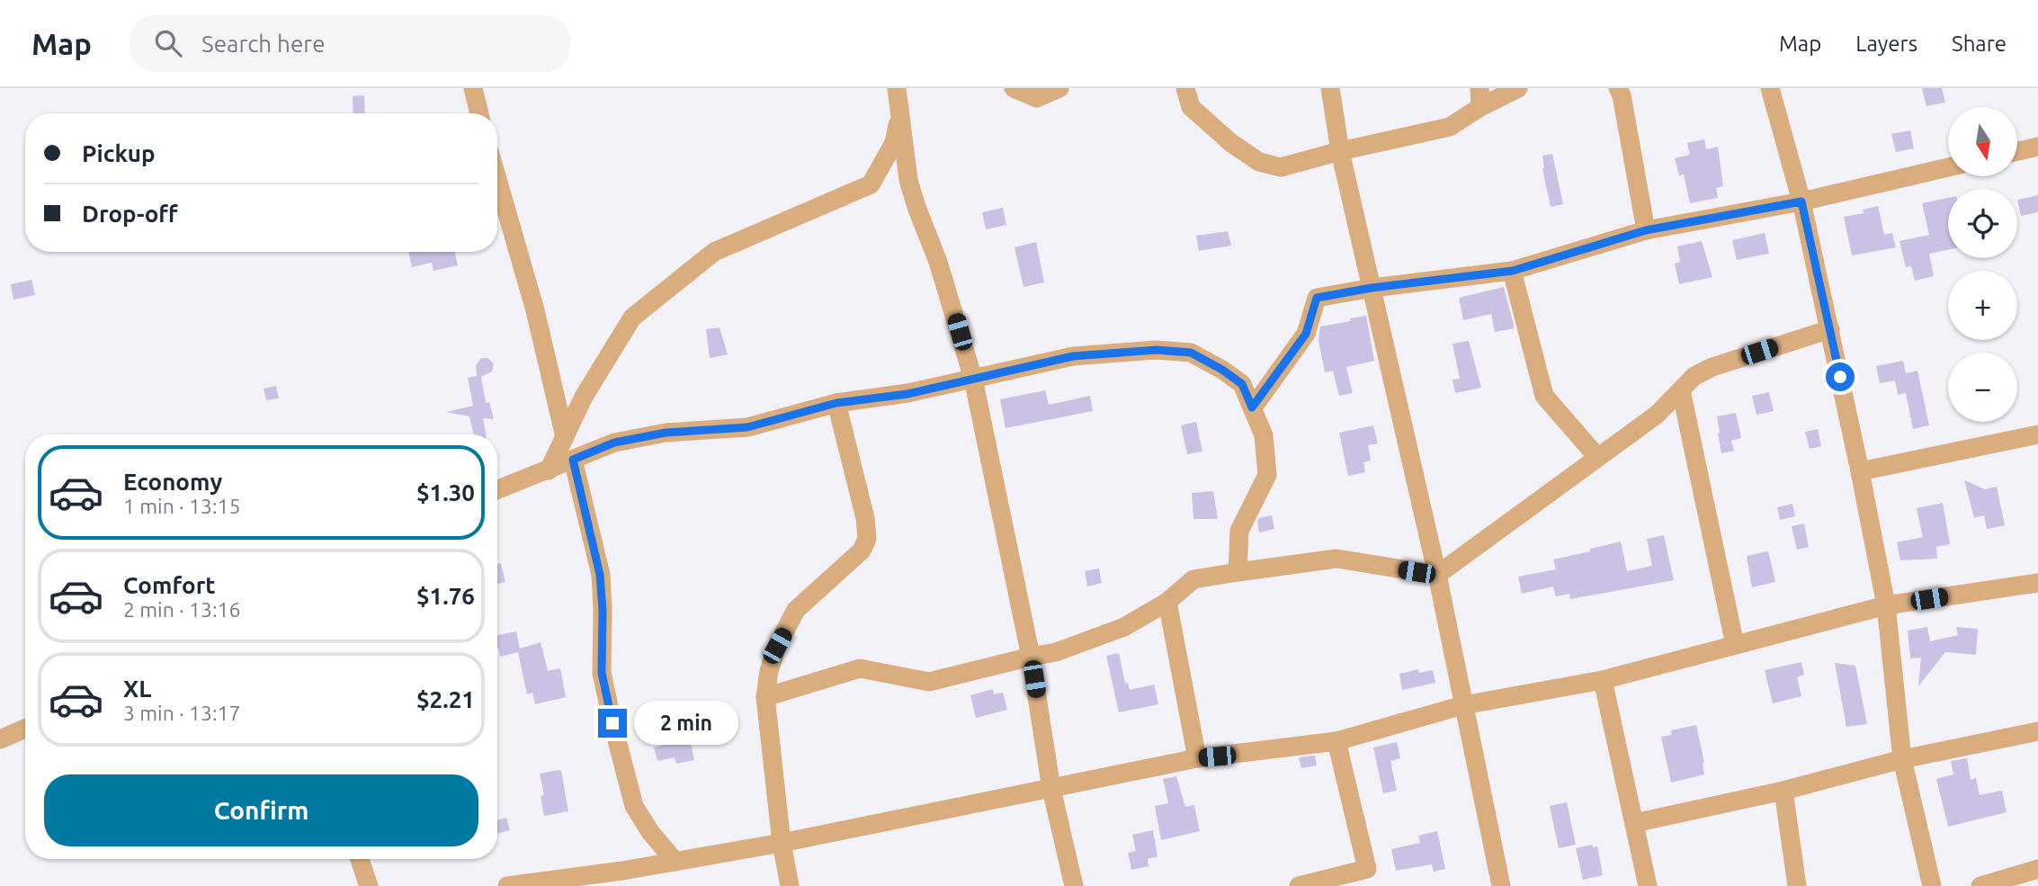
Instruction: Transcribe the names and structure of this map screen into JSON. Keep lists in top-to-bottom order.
{
  "north": "bottom",
  "page": {
    "header": "Map",
    "search": "Search here",
    "nav": ["Map", "Layers", "Share"],
    "map_buttons": ["+", "−"],
    "banner": ["Pickup", "Drop-off"],
    "list": [
      {
        "name": "Economy",
        "note": "1 min · 13:15",
        "value": "$1.30"
      },
      {
        "name": "Comfort",
        "note": "2 min · 13:16",
        "value": "$1.76"
      },
      {
        "name": "XL",
        "note": "3 min · 13:17",
        "value": "$2.21"
      }
    ],
    "bubble": "2 min",
    "buttons": "Confirm"
  }
}
